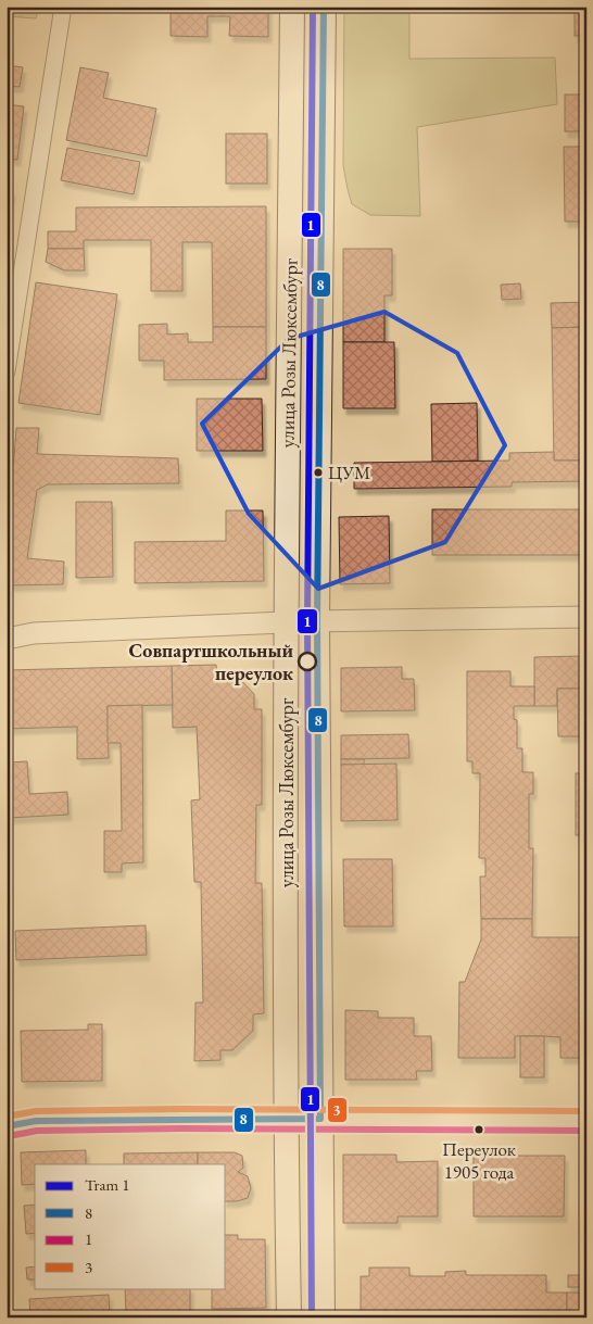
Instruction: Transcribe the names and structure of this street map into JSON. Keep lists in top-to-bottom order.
{
  "streets": {
    "main road": ["улица Розы Люксембург"]
  },
  "places": ["ЦУМ", "Совпартшкольный переулок", "Переулок 1905 года"],
  "lines": [
    "tram line 1",
    "transit line 8",
    "transit line 3",
    "transit line 1"
  ],
  "legend": [
    "Tram 1",
    "8",
    "1",
    "3"
  ]
}
